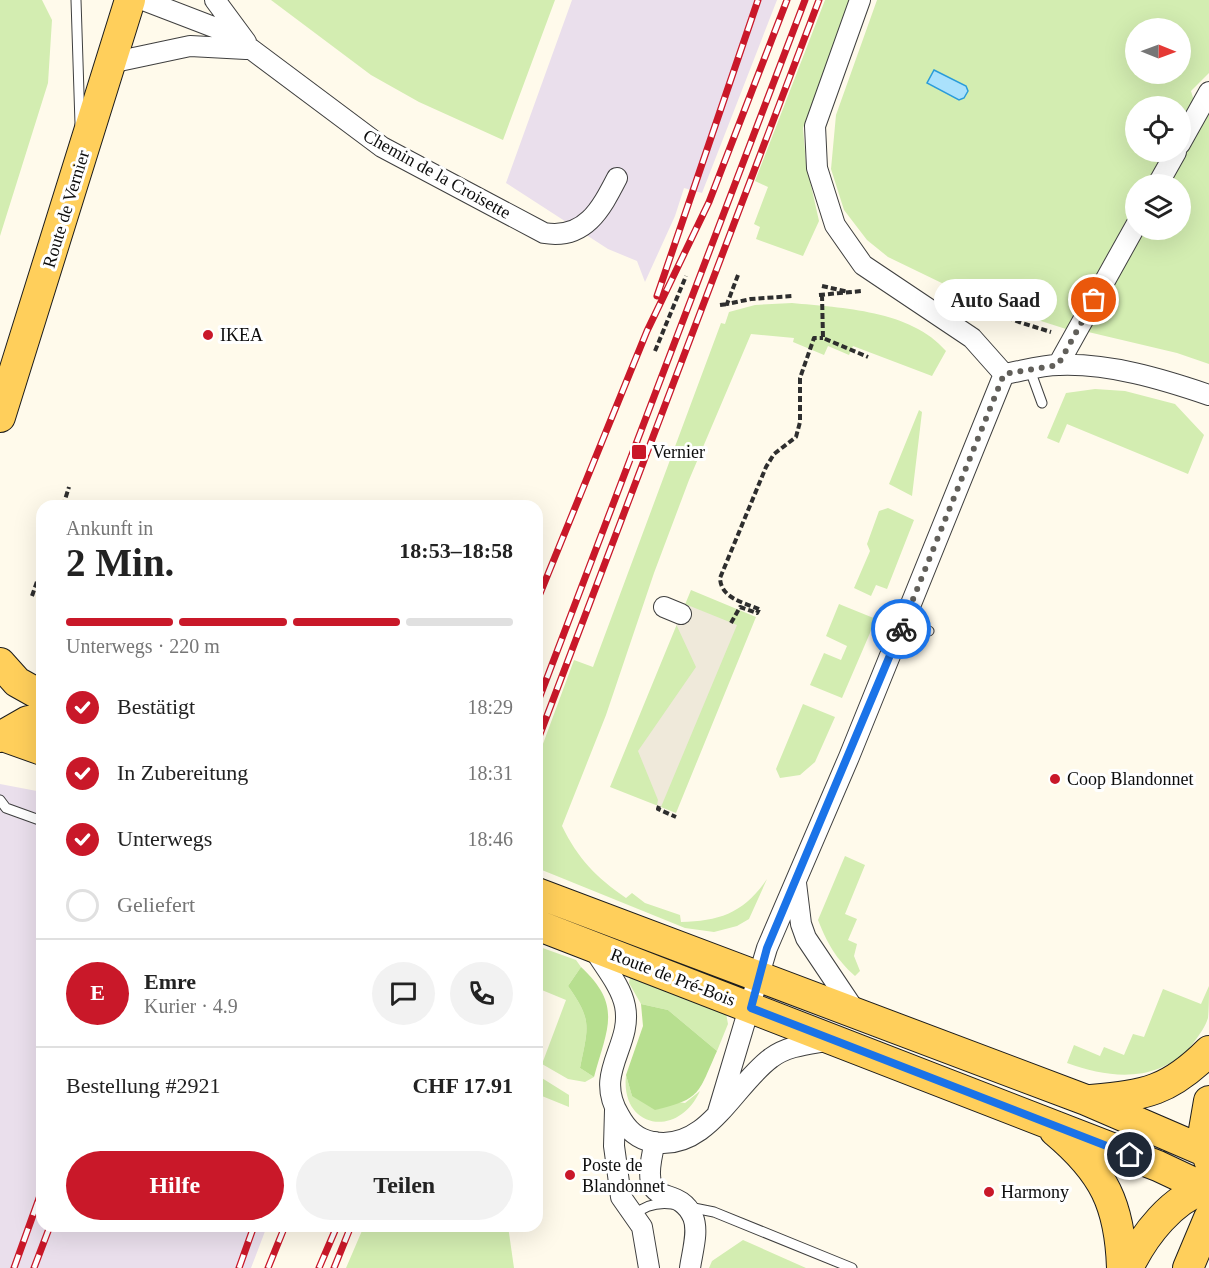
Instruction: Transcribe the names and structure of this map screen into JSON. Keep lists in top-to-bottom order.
{
  "streets": {
    "main road": ["Route de Vernier", "Route de Pré-Bois"],
    "street": ["Chemin de la Croisette"]
  },
  "places": {
    "other": [
      "Auto Saad",
      "IKEA",
      "Coop Blandonnet",
      "Poste de Blandonnet",
      "Harmony"
    ],
    "transit": ["Vernier"]
  },
  "north": "right",
  "page": {
    "bubble": "Auto Saad",
    "heading": ["2 Min.", "Ankunft in", "18:53–18:58"],
    "panel": [
      "Emre",
      "Kurier · 4.9",
      "Bestellung #2921",
      "CHF 17.91"
    ],
    "bar": "Unterwegs · 220 m",
    "list": [
      ["Bestätigt", "18:29"],
      ["In Zubereitung", "18:31"],
      ["Unterwegs", "18:46"],
      "Geliefert"
    ],
    "round": "E",
    "buttons": ["Hilfe", "Teilen"]
  }
}
